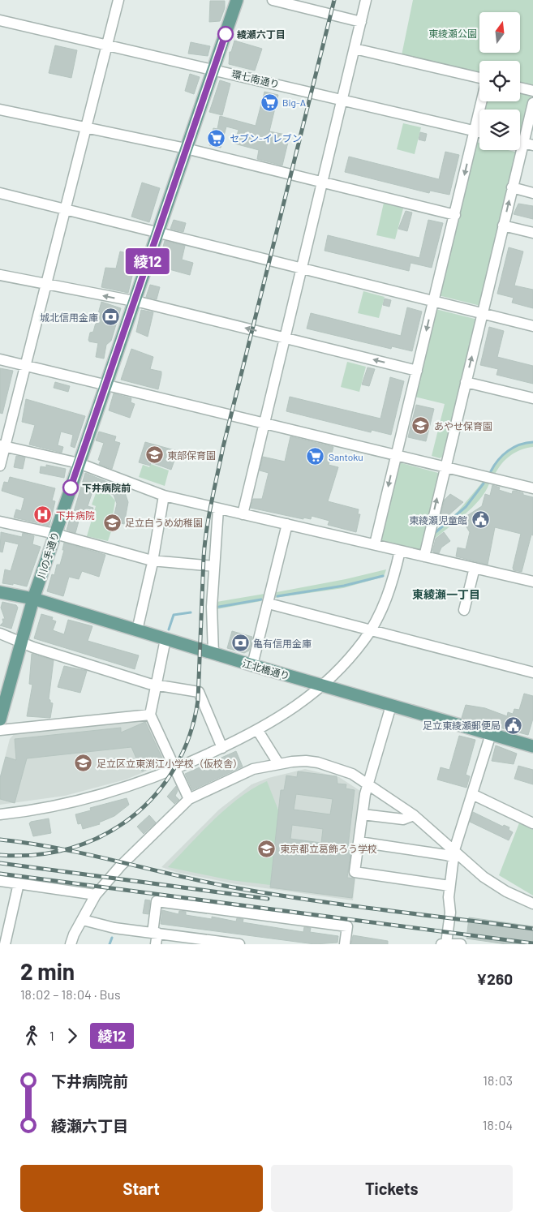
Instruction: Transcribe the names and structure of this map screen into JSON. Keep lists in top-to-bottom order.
{
  "streets": {
    "main road": ["川の手通り", "江北橋通り"],
    "street": ["環七南通り"]
  },
  "crossings": [
    ["環七南通り", "川の手通り"],
    ["川の手通り", "江北橋通り"]
  ],
  "districts": ["東綾瀬一丁目"],
  "parks": ["東綾瀬公園"],
  "places": {
    "other": ["綾瀬六丁目", "下井病院前"],
    "supermarket": ["Big-A", "セブン-イレブン", "Santoku"],
    "bank": ["城北信用金庫", "亀有信用金庫"],
    "school or university": [
      "あやせ保育園",
      "東部保育園",
      "足立白うめ幼稚園",
      "足立区立東渕江小学校（仮校舎）",
      "東京都立葛飾ろう学校"
    ],
    "hospital": ["下井病院"],
    "public building": ["東綾瀬児童館", "足立東綾瀬郵便局"]
  },
  "lines": ["bus line 綾12"],
  "north": "top",
  "page": {
    "on_map": "綾12",
    "heading": ["2 min", "18:02 – 18:04 · Bus", "¥260"],
    "legs": ["1", "綾12"],
    "list": [
      {
        "name": "下井病院前",
        "value": "18:03"
      },
      {
        "name": "綾瀬六丁目",
        "value": "18:04"
      }
    ],
    "buttons": ["Start", "Tickets"]
  }
}
